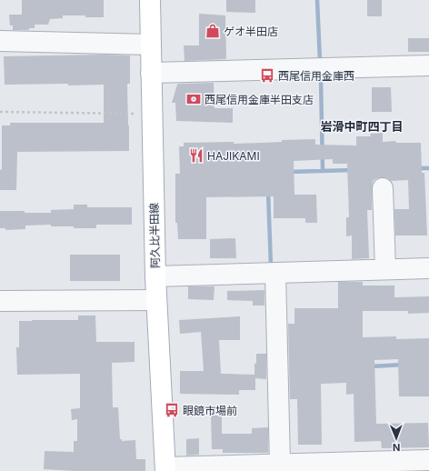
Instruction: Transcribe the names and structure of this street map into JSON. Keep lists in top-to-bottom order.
{
  "streets": {
    "main road": ["阿久比半田線"]
  },
  "districts": ["岩滑中町四丁目"],
  "places": {
    "shop": ["ゲオ半田店"],
    "bus stop": ["西尾信用金庫西", "眼鏡市場前"],
    "bank": ["西尾信用金庫半田支店"],
    "restaurant": ["HAJIKAMI"]
  },
  "north": "bottom"
}
